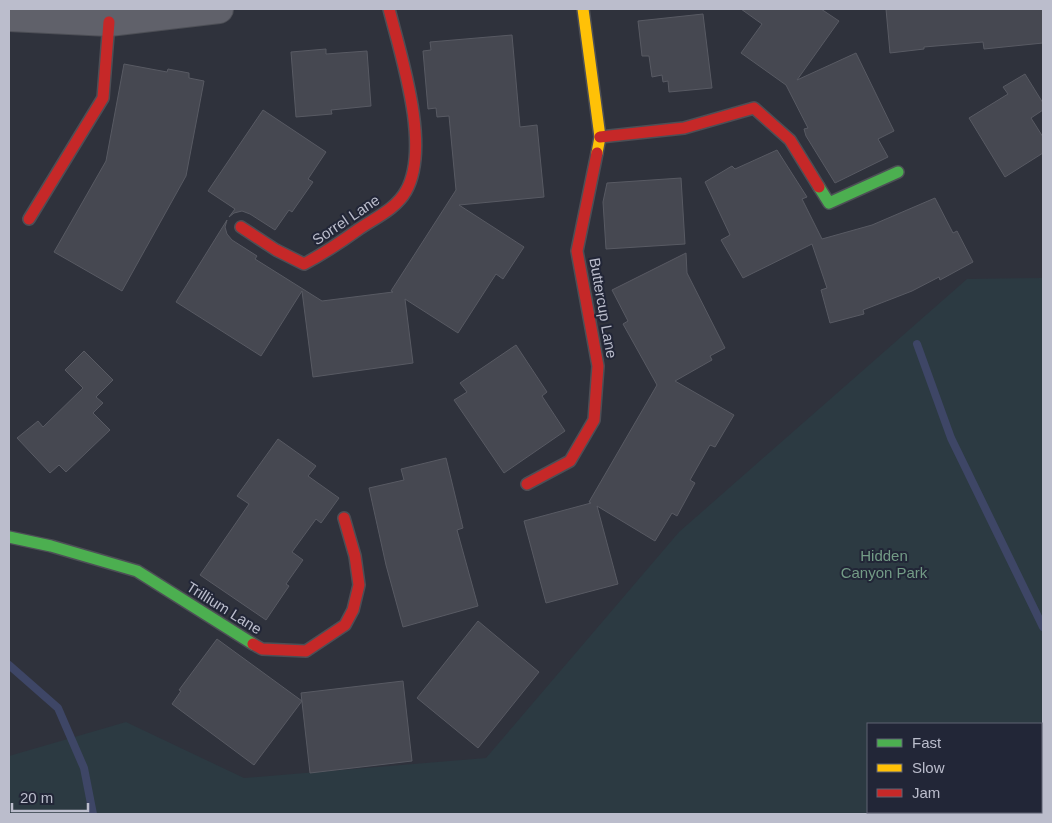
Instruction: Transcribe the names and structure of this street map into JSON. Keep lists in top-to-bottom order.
{
  "streets": {
    "street": ["Sorrel Lane", "Buttercup Lane", "Trillium Lane"]
  },
  "parks": ["Hidden Canyon Park"],
  "legend": ["Fast", "Slow", "Jam"],
  "scale_bar": "20 m"
}
